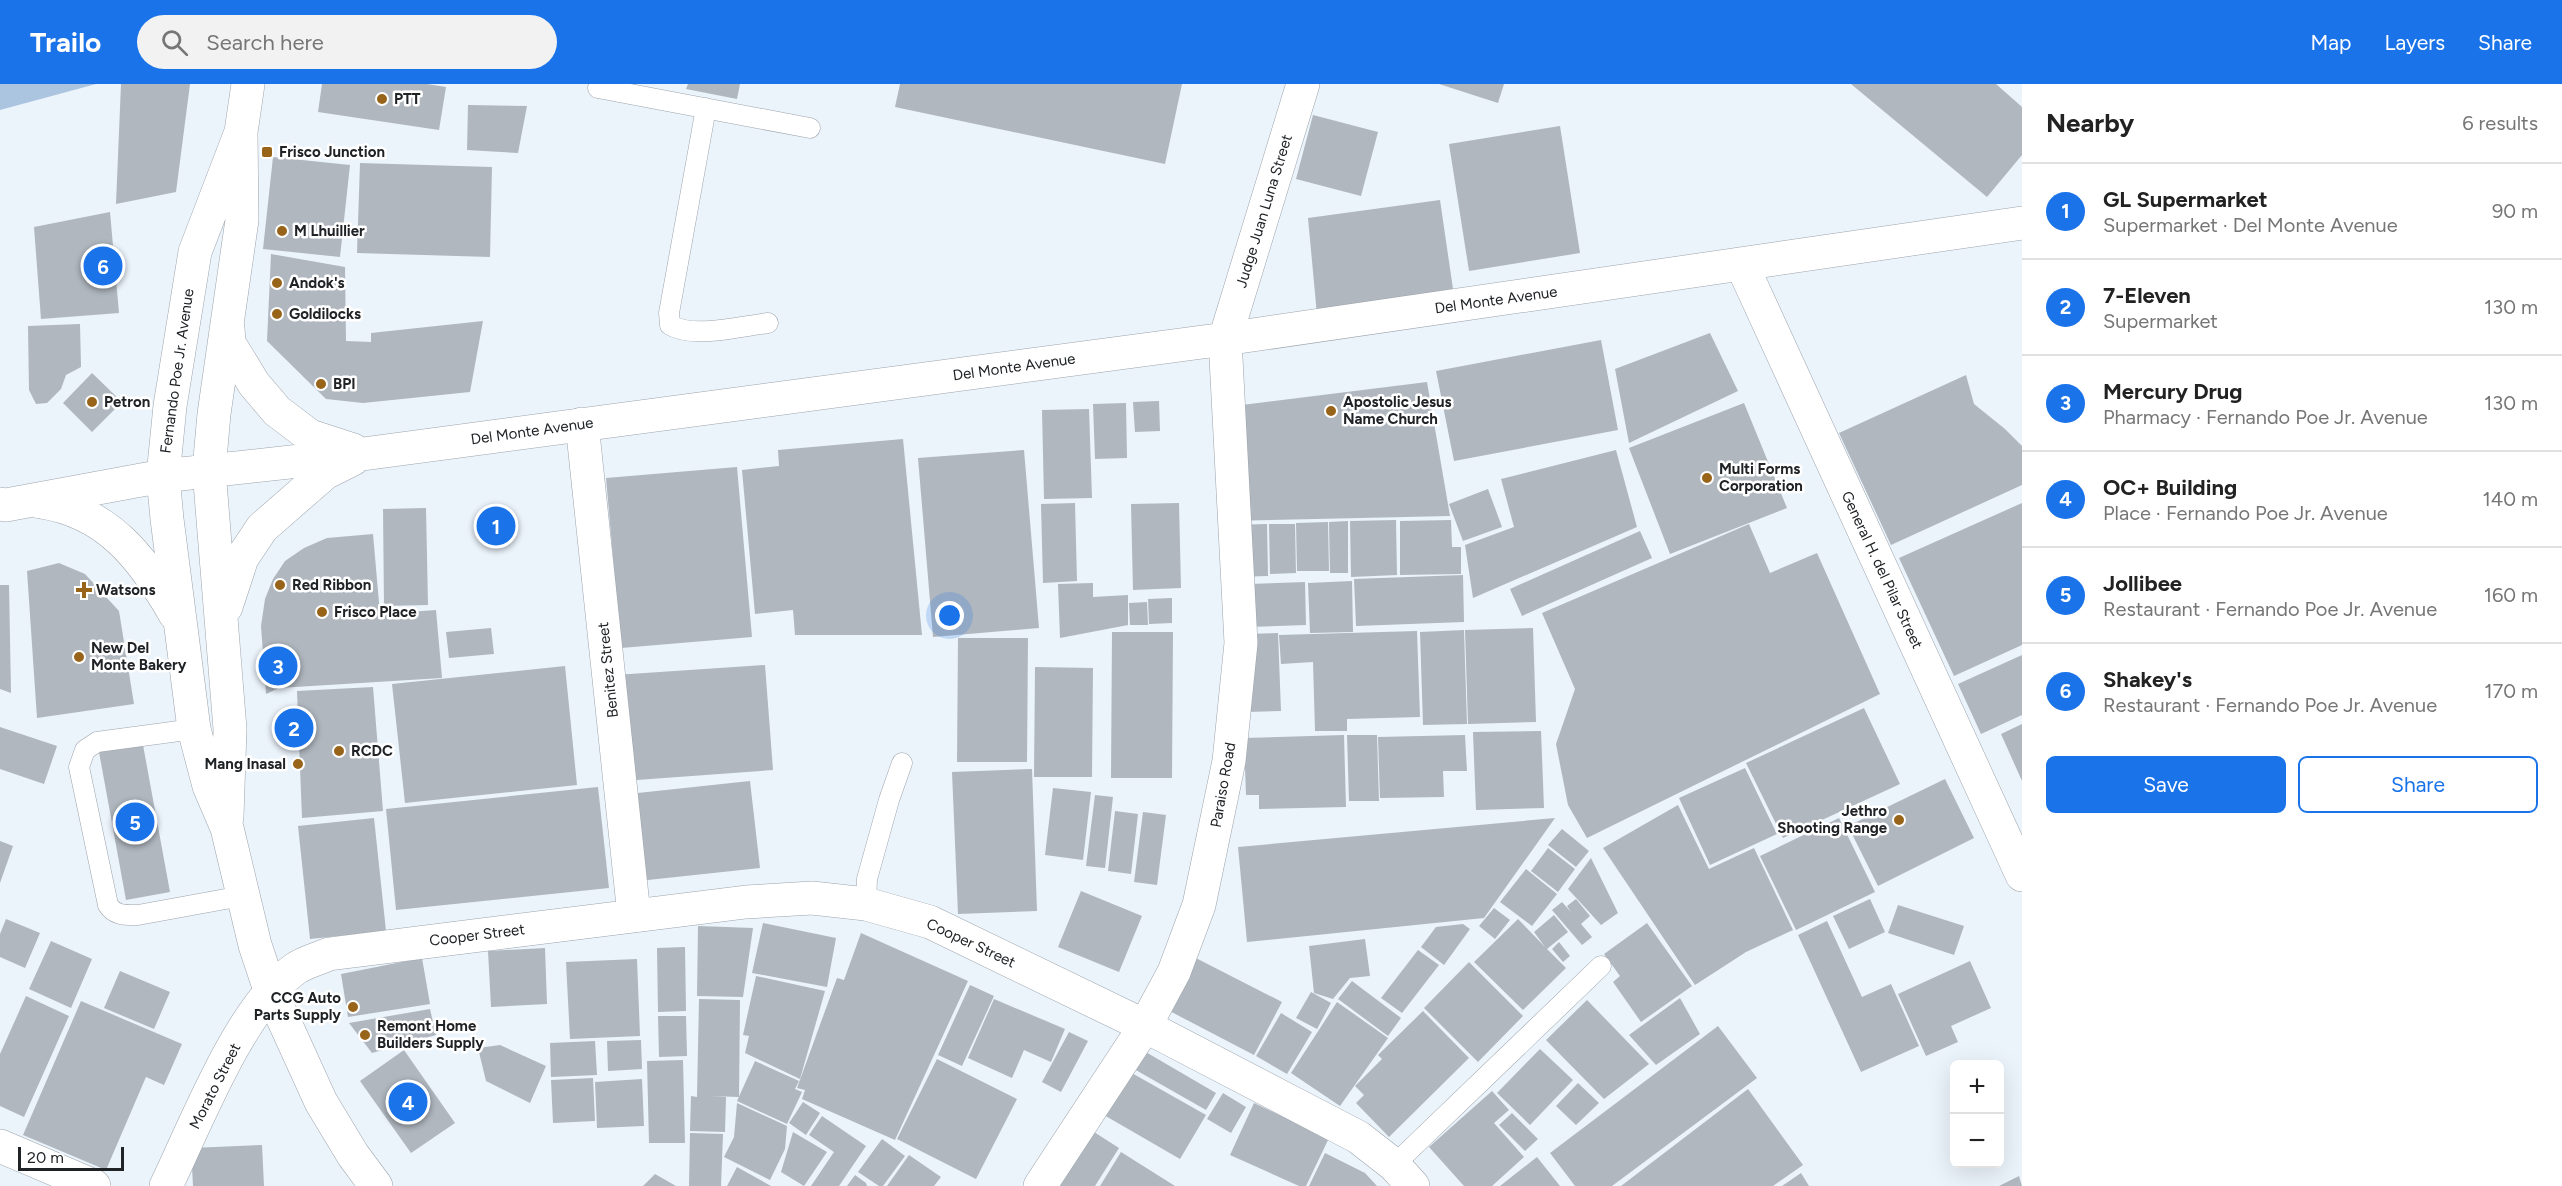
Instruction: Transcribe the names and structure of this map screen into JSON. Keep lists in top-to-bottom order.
{
  "streets": {
    "main road": [
      "Judge Juan Luna Street",
      "Del Monte Avenue",
      "Fernando Poe Jr. Avenue",
      "General H. del Pilar Street",
      "Benitez Street",
      "Paraiso Road",
      "Cooper Street",
      "Morato Street"
    ]
  },
  "crossings": [
    ["Judge Juan Luna Street", "Del Monte Avenue"],
    ["Judge Juan Luna Street", "Paraiso Road"],
    ["Del Monte Avenue", "Fernando Poe Jr. Avenue"],
    ["Del Monte Avenue", "General H. del Pilar Street"],
    ["Del Monte Avenue", "Benitez Street"],
    ["Del Monte Avenue", "Paraiso Road"],
    ["Fernando Poe Jr. Avenue", "Cooper Street"],
    ["Fernando Poe Jr. Avenue", "Morato Street"],
    ["Benitez Street", "Cooper Street"],
    ["Paraiso Road", "Cooper Street"],
    ["Cooper Street", "Morato Street"]
  ],
  "places": {
    "other": [
      "PTT",
      "M Lhuillier",
      "Andok's",
      "Goldilocks",
      "BPI",
      "Petron",
      "Apostolic Jesus Name Church",
      "Multi Forms Corporation",
      "Red Ribbon",
      "Frisco Place",
      "New Del Monte Bakery",
      "RCDC",
      "Mang Inasal",
      "Jethro Shooting Range",
      "CCG Auto Parts Supply",
      "Remont Home Builders Supply"
    ],
    "transit": ["Frisco Junction"],
    "health": ["Watsons"]
  },
  "scale_bar": "20 m",
  "page": {
    "header": "Trailo",
    "search": "Search here",
    "nav": ["Map", "Layers", "Share"],
    "heading": ["Nearby", "6 results"],
    "list": [
      {
        "mark": "1",
        "name": "GL Supermarket",
        "note": "Supermarket · Del Monte Avenue",
        "value": "90 m"
      },
      {
        "mark": "2",
        "name": "7-Eleven",
        "note": "Supermarket",
        "value": "130 m"
      },
      {
        "mark": "3",
        "name": "Mercury Drug",
        "note": "Pharmacy · Fernando Poe Jr. Avenue",
        "value": "130 m"
      },
      {
        "mark": "4",
        "name": "OC+ Building",
        "note": "Place · Fernando Poe Jr. Avenue",
        "value": "140 m"
      },
      {
        "mark": "5",
        "name": "Jollibee",
        "note": "Restaurant · Fernando Poe Jr. Avenue",
        "value": "160 m"
      },
      {
        "mark": "6",
        "name": "Shakey's",
        "note": "Restaurant · Fernando Poe Jr. Avenue",
        "value": "170 m"
      }
    ],
    "pins": [
      "6",
      "1",
      "3",
      "2",
      "5",
      "4"
    ],
    "buttons": ["Save", "Share"],
    "map_buttons": ["+", "−"],
    "scale": "20 m"
  }
}
